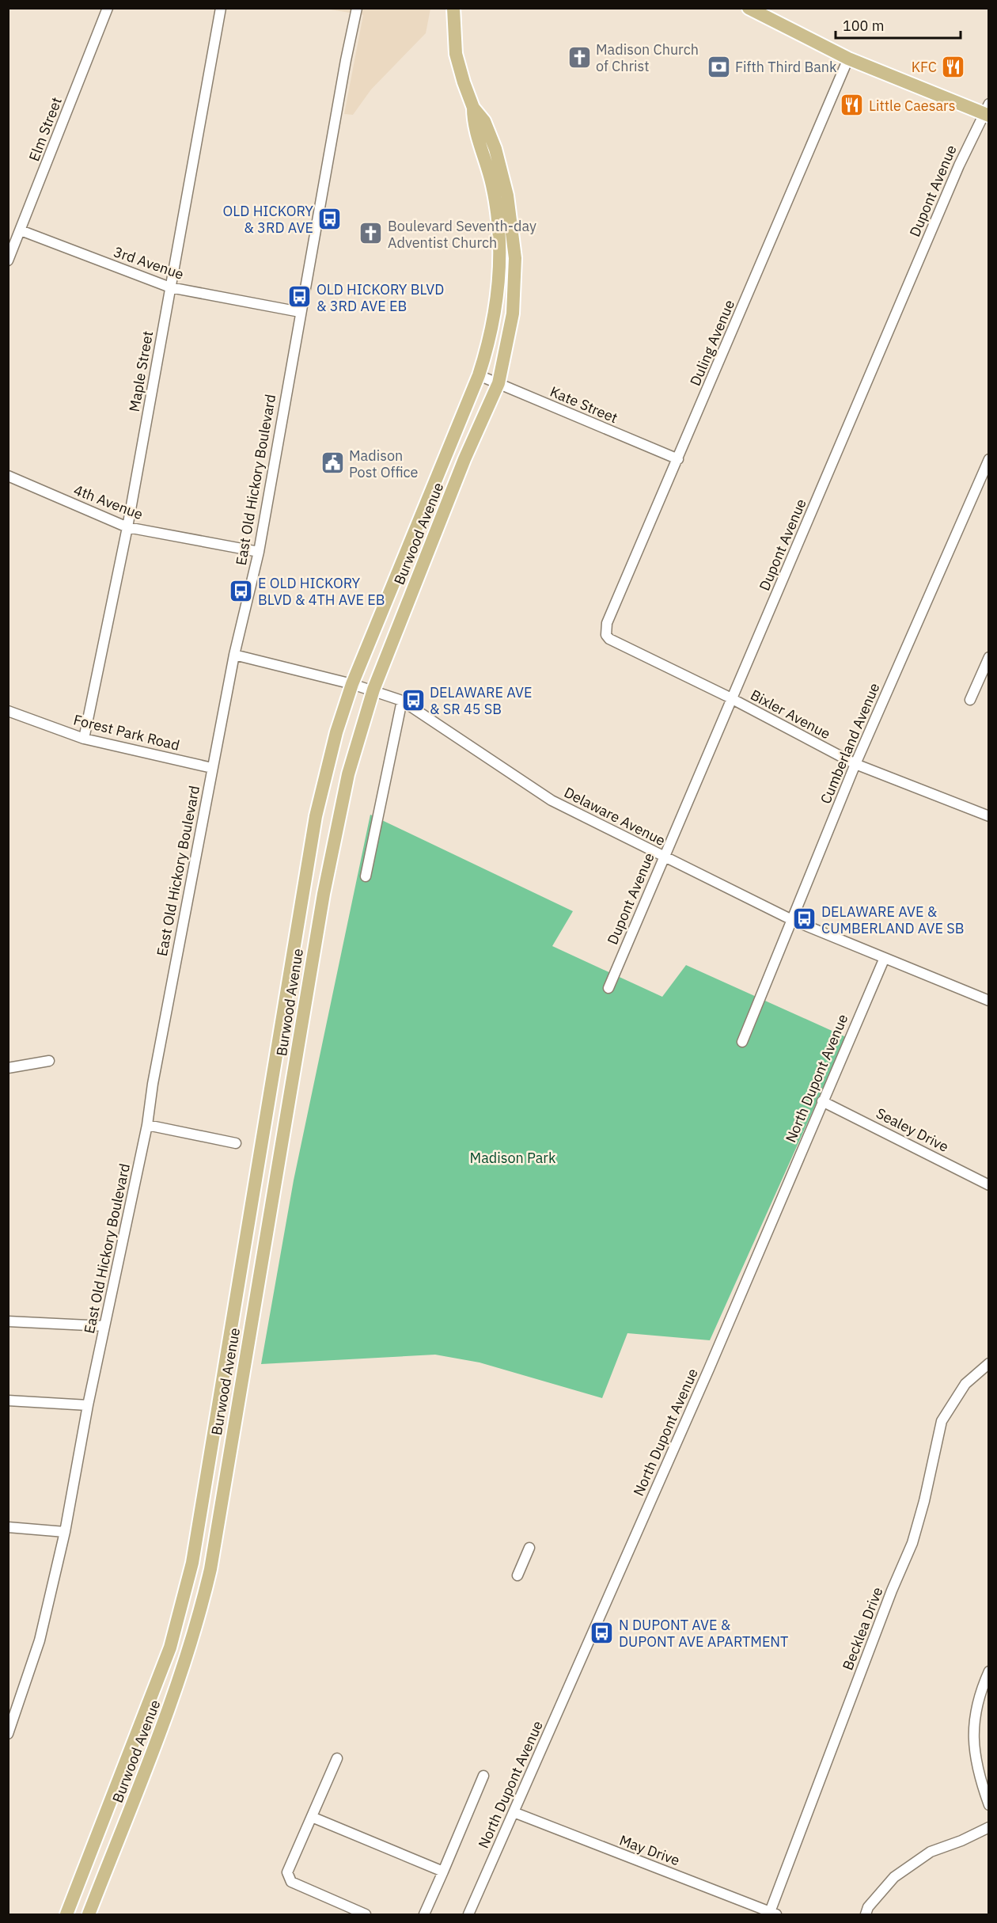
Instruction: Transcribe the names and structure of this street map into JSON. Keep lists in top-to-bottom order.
{
  "streets": {
    "main road": ["Burwood Avenue"],
    "street": [
      "Elm Street",
      "Dupont Avenue",
      "3rd Avenue",
      "Duling Avenue",
      "Maple Street",
      "Kate Street",
      "East Old Hickory Boulevard",
      "4th Avenue",
      "Bixler Avenue",
      "Forest Park Road",
      "Cumberland Avenue",
      "Delaware Avenue",
      "North Dupont Avenue",
      "Sealey Drive",
      "Becklea Drive",
      "May Drive"
    ]
  },
  "crossings": [
    ["Elm Street", "3rd Avenue"],
    ["Dupont Avenue", "Bixler Avenue"],
    ["Dupont Avenue", "Delaware Avenue"],
    ["3rd Avenue", "Maple Street"],
    ["3rd Avenue", "East Old Hickory Boulevard"],
    ["Duling Avenue", "Kate Street"],
    ["Duling Avenue", "Bixler Avenue"],
    ["Maple Street", "4th Avenue"],
    ["Maple Street", "Forest Park Road"],
    ["Kate Street", "Burwood Avenue"],
    ["East Old Hickory Boulevard", "4th Avenue"],
    ["East Old Hickory Boulevard", "Forest Park Road"],
    ["East Old Hickory Boulevard", "Delaware Avenue"],
    ["Burwood Avenue", "Delaware Avenue"],
    ["Bixler Avenue", "Cumberland Avenue"],
    ["Cumberland Avenue", "Delaware Avenue"],
    ["Delaware Avenue", "North Dupont Avenue"],
    ["North Dupont Avenue", "Sealey Drive"],
    ["North Dupont Avenue", "May Drive"],
    ["Becklea Drive", "May Drive"]
  ],
  "parks": ["Madison Park"],
  "places": {
    "church": ["Madison Church of Christ", "Boulevard Seventh-day Adventist Church"],
    "bank": ["Fifth Third Bank"],
    "restaurant": ["KFC", "Little Caesars"],
    "bus stop": [
      "OLD HICKORY & 3RD AVE",
      "OLD HICKORY BLVD & 3RD AVE EB",
      "E OLD HICKORY BLVD & 4TH AVE EB",
      "DELAWARE AVE & SR 45 SB",
      "DELAWARE AVE & CUMBERLAND AVE SB",
      "N DUPONT AVE & DUPONT AVE APARTMENT"
    ],
    "public building": ["Madison Post Office"]
  },
  "scale_bar": "100 m"
}
